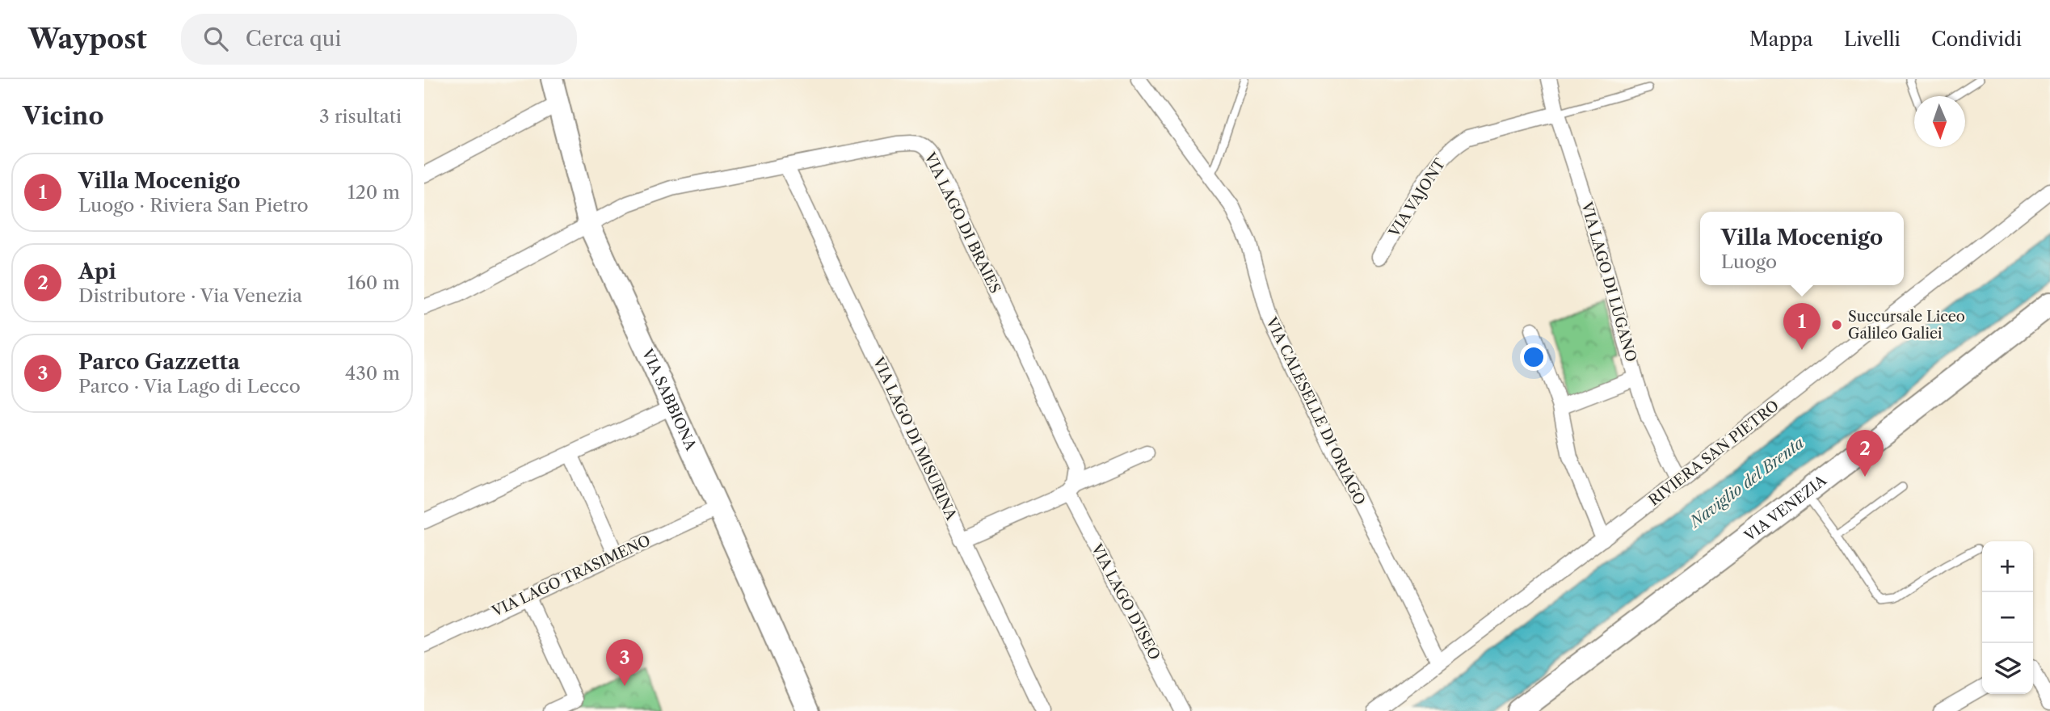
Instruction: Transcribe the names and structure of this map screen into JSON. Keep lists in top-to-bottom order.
{
  "streets": {
    "main road": ["VIA VENEZIA"],
    "street": [
      "VIA VAJONT",
      "VIA LAGO DI BRAIES",
      "VIA LAGO DI LUGANO",
      "VIA SABBIONA",
      "VIA CALESELLE DI ORIAGO",
      "VIA LAGO DI MISURINA",
      "RIVIERA SAN PIETRO",
      "VIA LAGO TRASIMENO",
      "VIA LAGO D'ISEO"
    ]
  },
  "crossings": [
    ["VIA VAJONT", "VIA LAGO DI LUGANO"],
    ["VIA LAGO DI BRAIES", "VIA SABBIONA"],
    ["VIA LAGO DI BRAIES", "VIA LAGO DI MISURINA"],
    ["VIA LAGO DI BRAIES", "VIA LAGO D'ISEO"],
    ["VIA LAGO DI LUGANO", "RIVIERA SAN PIETRO"],
    ["VIA SABBIONA", "VIA LAGO TRASIMENO"],
    ["VIA CALESELLE DI ORIAGO", "RIVIERA SAN PIETRO"]
  ],
  "water": ["Naviglio del Brenta"],
  "places": ["Succursale Liceo Galileo Galiei"],
  "north": "bottom",
  "page": {
    "header": "Waypost",
    "search": "Cerca qui",
    "nav": ["Mappa", "Livelli", "Condividi"],
    "heading": ["Vicino", "3 risultati"],
    "list": [
      {
        "mark": "1",
        "name": "Villa Mocenigo",
        "note": "Luogo · Riviera San Pietro",
        "value": "120 m"
      },
      {
        "mark": "2",
        "name": "Api",
        "note": "Distributore · Via Venezia",
        "value": "160 m"
      },
      {
        "mark": "3",
        "name": "Parco Gazzetta",
        "note": "Parco · Via Lago di Lecco",
        "value": "430 m"
      }
    ],
    "popup": ["Villa Mocenigo", "Luogo"],
    "pins": ["1", "2", "3"],
    "map_buttons": ["+", "−"]
  }
}
